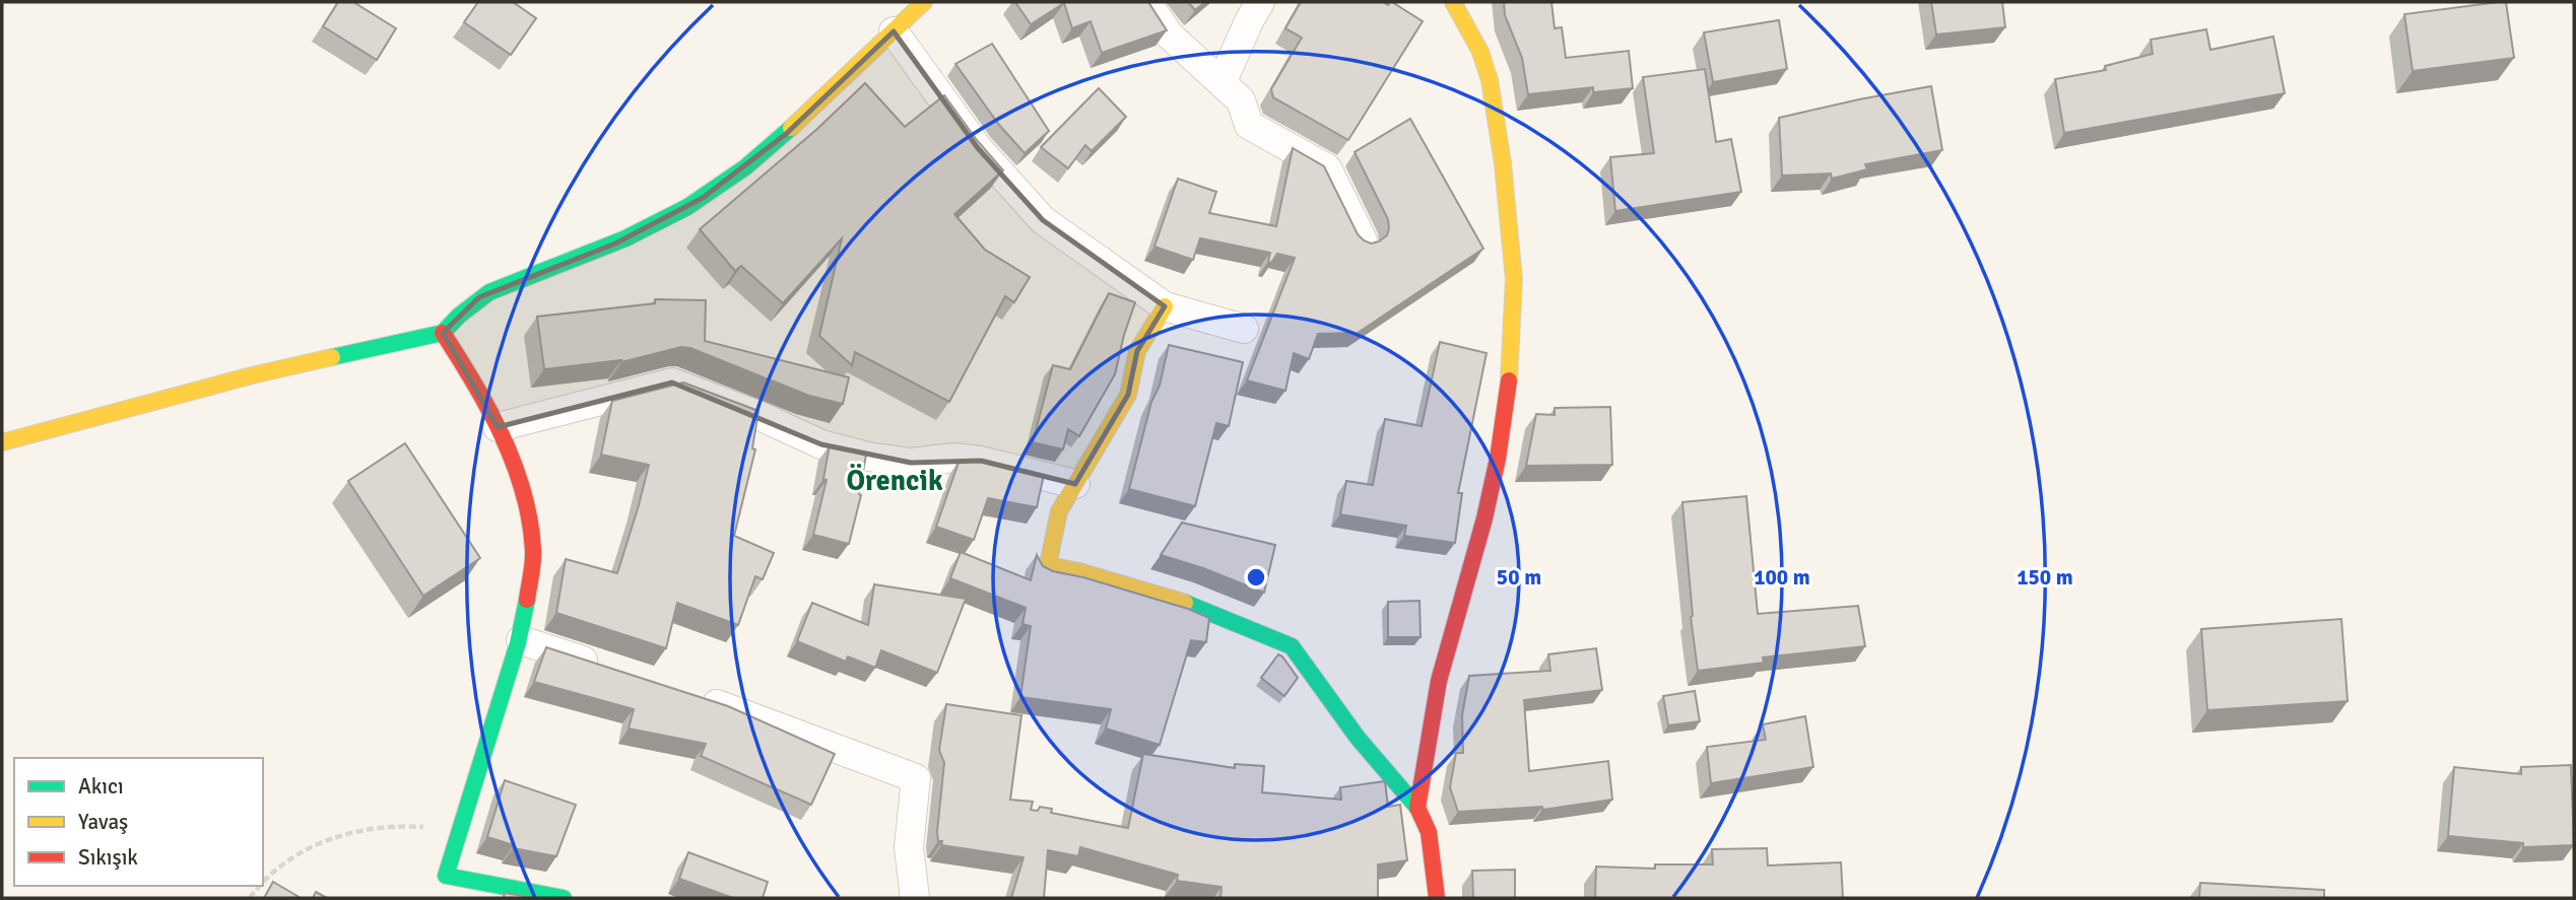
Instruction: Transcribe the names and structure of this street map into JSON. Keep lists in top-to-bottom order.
{
  "districts": ["Örencik"],
  "legend": ["Akıcı", "Yavaş", "Sıkışık"],
  "rings": ["50 m", "100 m", "150 m"]
}
